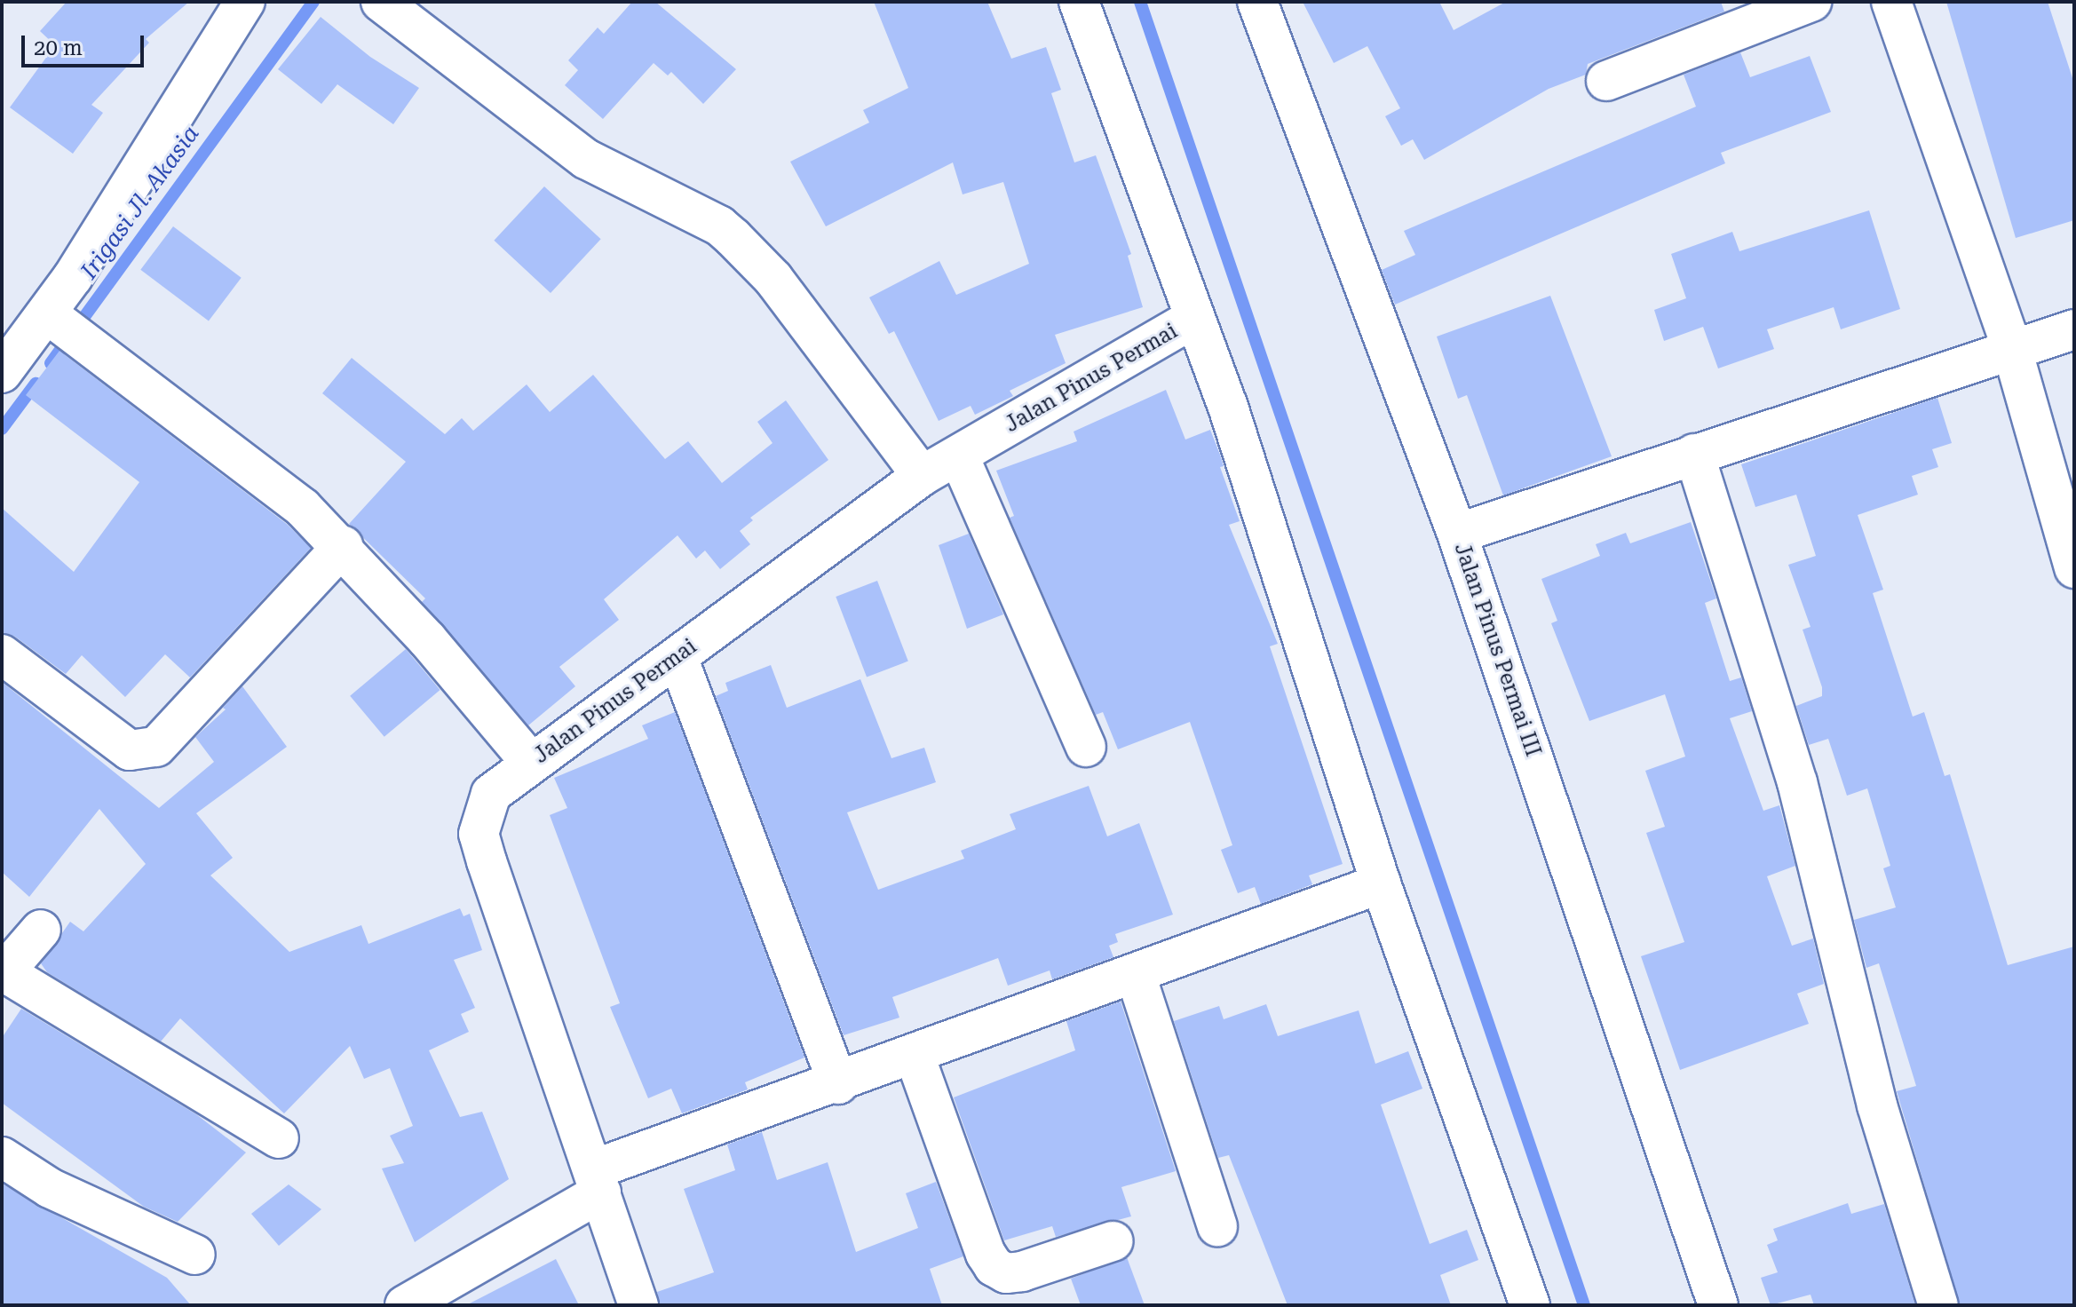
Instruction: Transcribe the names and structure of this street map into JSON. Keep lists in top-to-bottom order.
{
  "streets": {
    "street": ["Jalan Pinus Permai", "Jalan Pinus Permai III"]
  },
  "water": ["Irigasi Jl. Akasia"],
  "scale_bar": "20 m"
}
